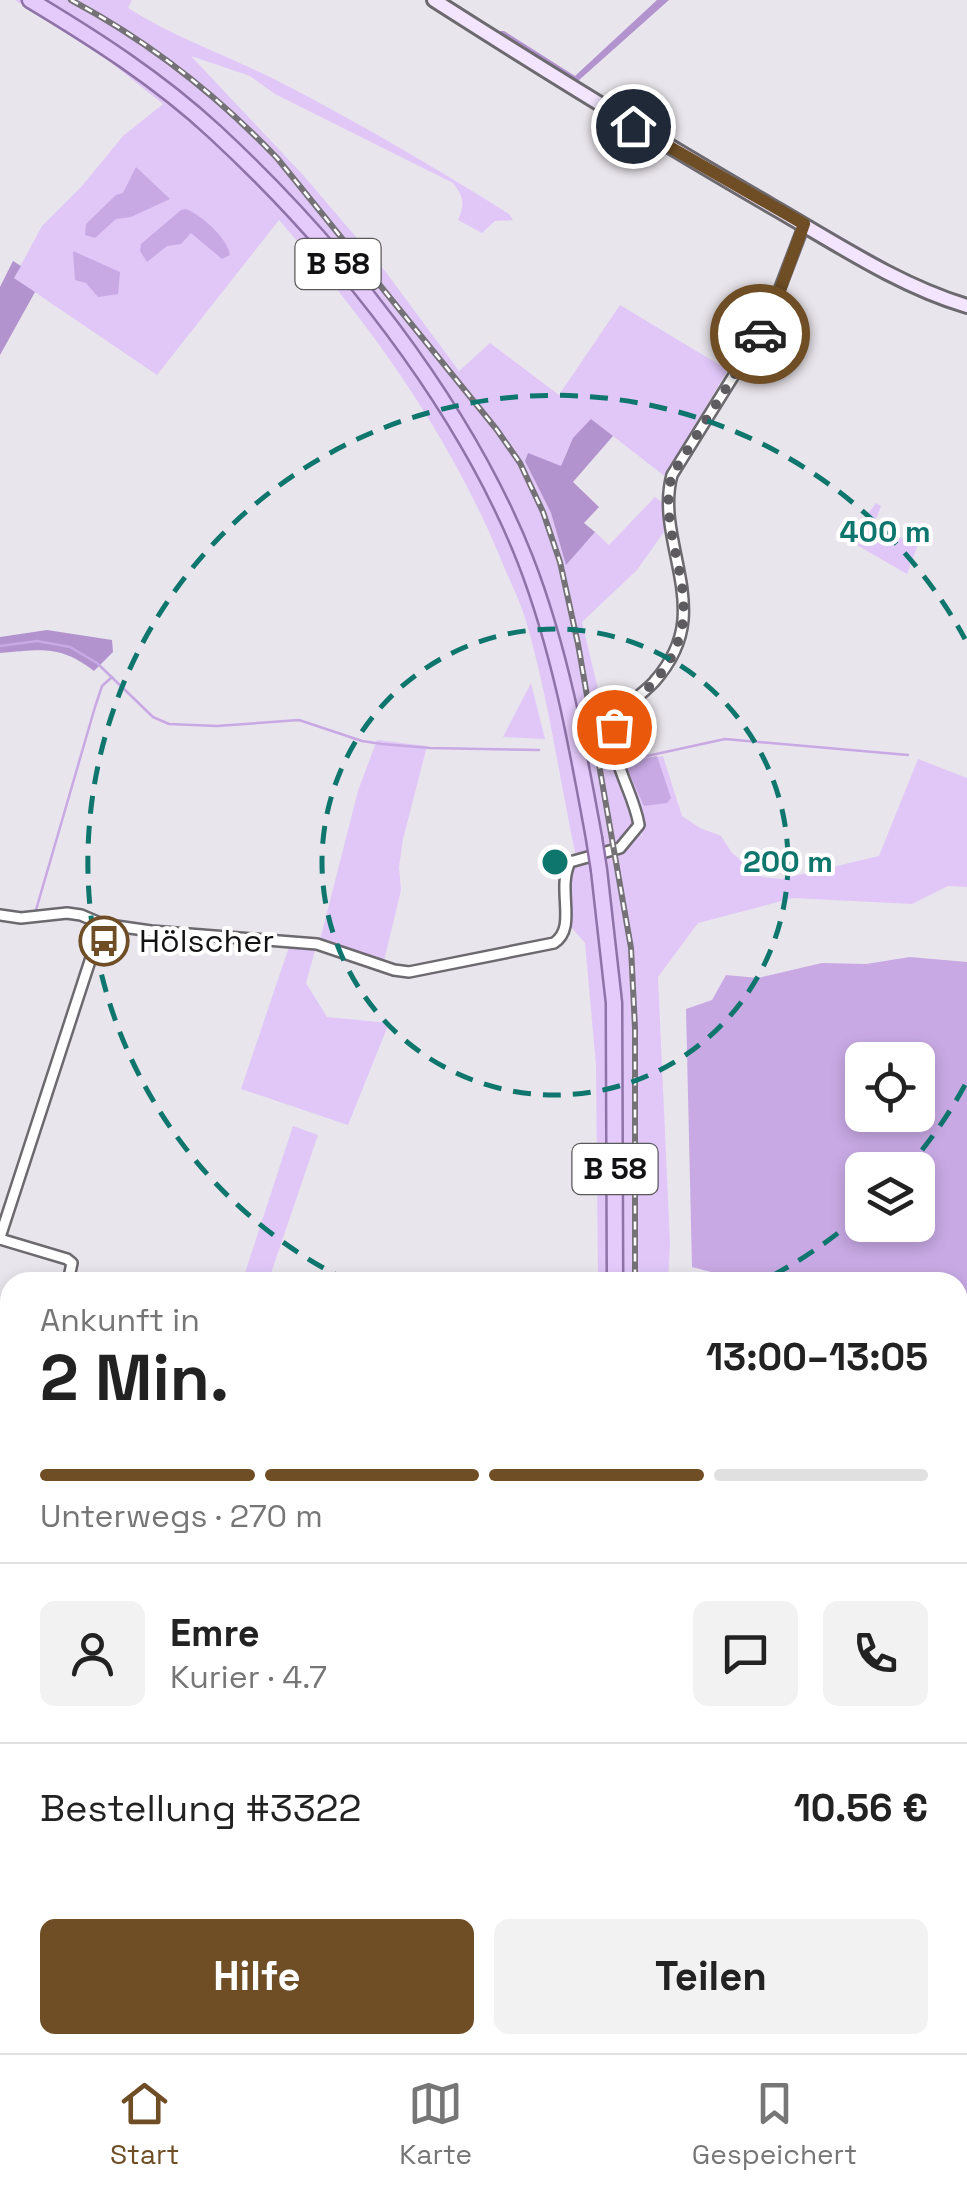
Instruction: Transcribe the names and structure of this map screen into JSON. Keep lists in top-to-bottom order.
{
  "streets": {
    "main road": ["B 58"]
  },
  "places": {
    "bus stop": ["Hölscher"]
  },
  "page": {
    "heading": ["2 Min.", "Ankunft in", "13:00–13:05"],
    "panel": [
      "Emre",
      "Kurier · 4.7",
      "Bestellung #3322",
      "10.56 €"
    ],
    "bar": "Unterwegs · 270 m",
    "buttons": ["Hilfe", "Teilen"],
    "tabs": ["Start", "Karte", "Gespeichert"]
  },
  "rings": ["400 m", "200 m"]
}
